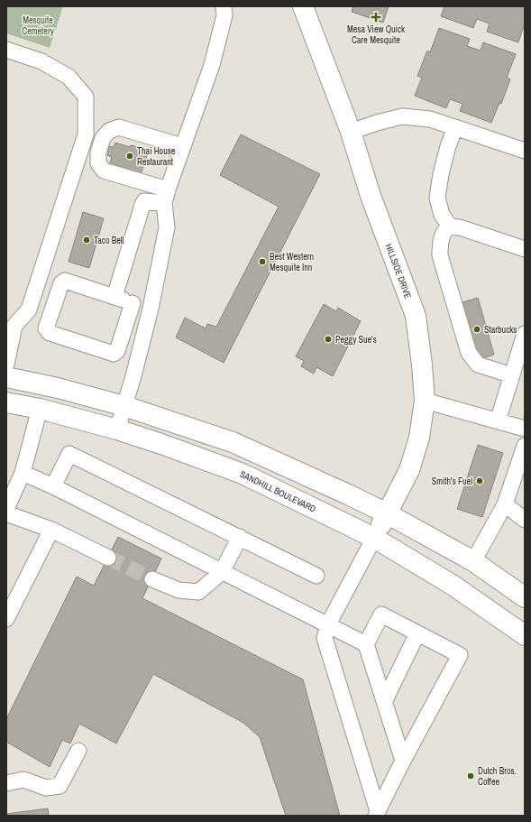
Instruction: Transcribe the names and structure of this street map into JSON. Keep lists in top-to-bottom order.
{
  "streets": {
    "main road": ["HILLSIDE DRIVE", "SANDHILL BOULEVARD"]
  },
  "crossings": [
    ["HILLSIDE DRIVE", "SANDHILL BOULEVARD"]
  ],
  "parks": ["Mesquite Cemetery"],
  "places": {
    "health": ["Mesa View Quick Care Mesquite"],
    "other": [
      "Thai House Restaurant",
      "Taco Bell",
      "Best Western Mesquite Inn",
      "Starbucks",
      "Peggy Sue's",
      "Smith's Fuel",
      "Dutch Bros. Coffee"
    ]
  }
}
